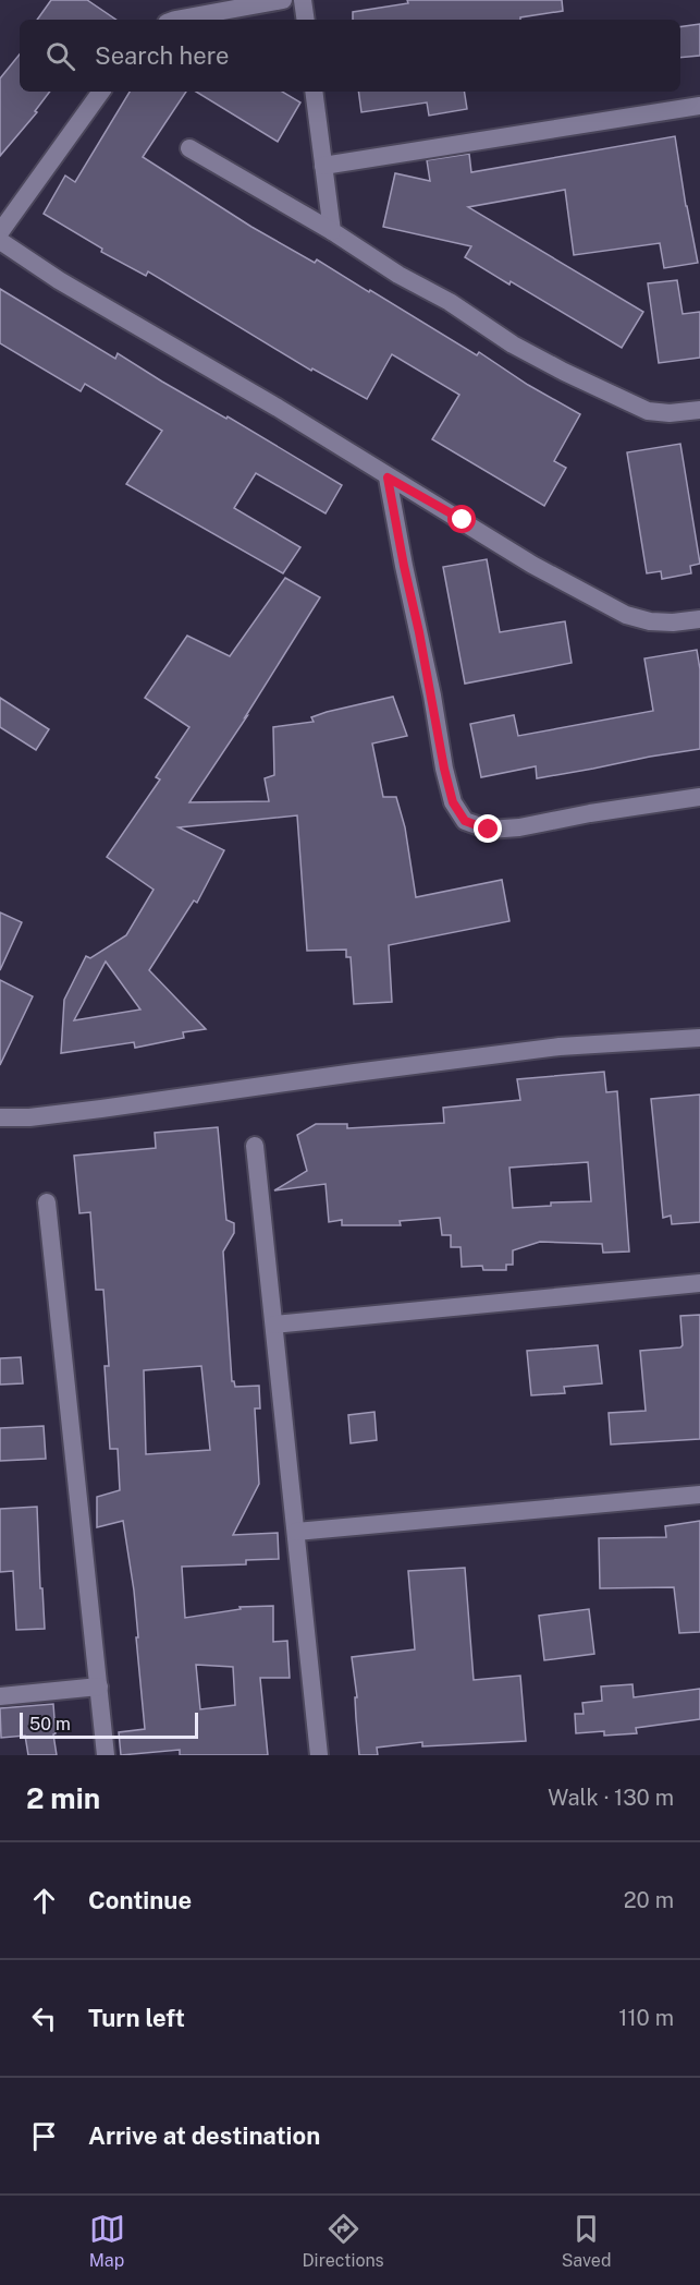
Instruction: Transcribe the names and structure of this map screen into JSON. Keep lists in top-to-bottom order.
{
  "scale_bar": "50 m",
  "page": {
    "search": "Search here",
    "scale": "50 m",
    "heading": ["2 min", "Walk · 130 m"],
    "list": [
      ["Continue", "20 m"],
      ["Turn left", "110 m"],
      "Arrive at destination"
    ],
    "nav": ["Map", "Directions", "Saved"]
  }
}
